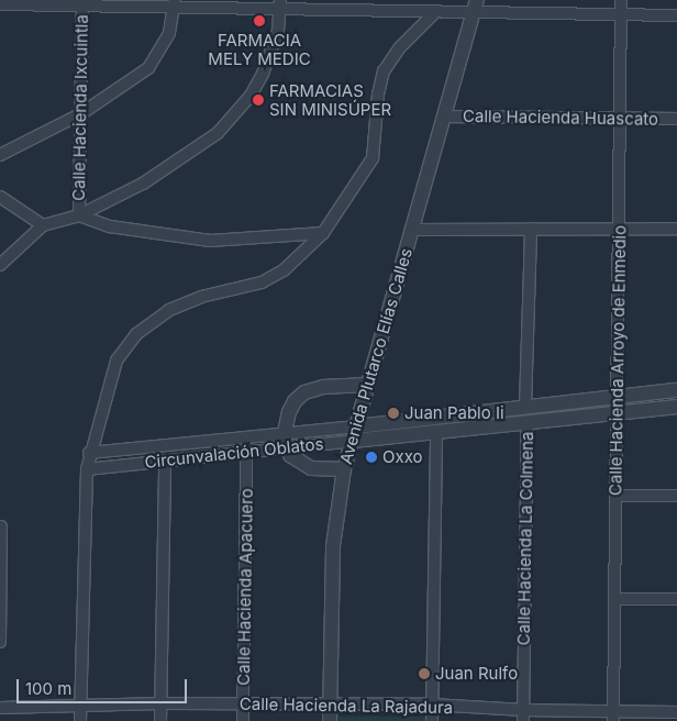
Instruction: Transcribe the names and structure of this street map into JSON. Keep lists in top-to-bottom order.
{
  "streets": {
    "street": [
      "Calle Hacienda Ixcuintla",
      "Calle Hacienda Huascato",
      "Avenida Plutarco Elías Calles",
      "Calle Hacienda Arroyo de Enmedio",
      "Circunvalación Oblatos",
      "Calle Hacienda La Colmena",
      "Calle Hacienda Apacuero",
      "Calle Hacienda La Rajadura"
    ]
  },
  "crossings": [
    ["Calle Hacienda Huascato", "Avenida Plutarco Elías Calles"],
    ["Calle Hacienda Huascato", "Calle Hacienda Arroyo de Enmedio"],
    ["Avenida Plutarco Elías Calles", "Circunvalación Oblatos"],
    ["Avenida Plutarco Elías Calles", "Calle Hacienda La Rajadura"],
    ["Calle Hacienda Arroyo de Enmedio", "Circunvalación Oblatos"],
    ["Calle Hacienda Arroyo de Enmedio", "Calle Hacienda La Rajadura"],
    ["Circunvalación Oblatos", "Calle Hacienda La Colmena"],
    ["Circunvalación Oblatos", "Calle Hacienda Apacuero"],
    ["Calle Hacienda La Colmena", "Calle Hacienda La Rajadura"],
    ["Calle Hacienda Apacuero", "Calle Hacienda La Rajadura"]
  ],
  "places": [
    "FARMACIA MELY MEDIC",
    "FARMACIAS SIN MINISÚPER",
    "Juan Pablo Ii",
    "Oxxo",
    "Juan Rulfo"
  ],
  "scale_bar": "100 m"
}
